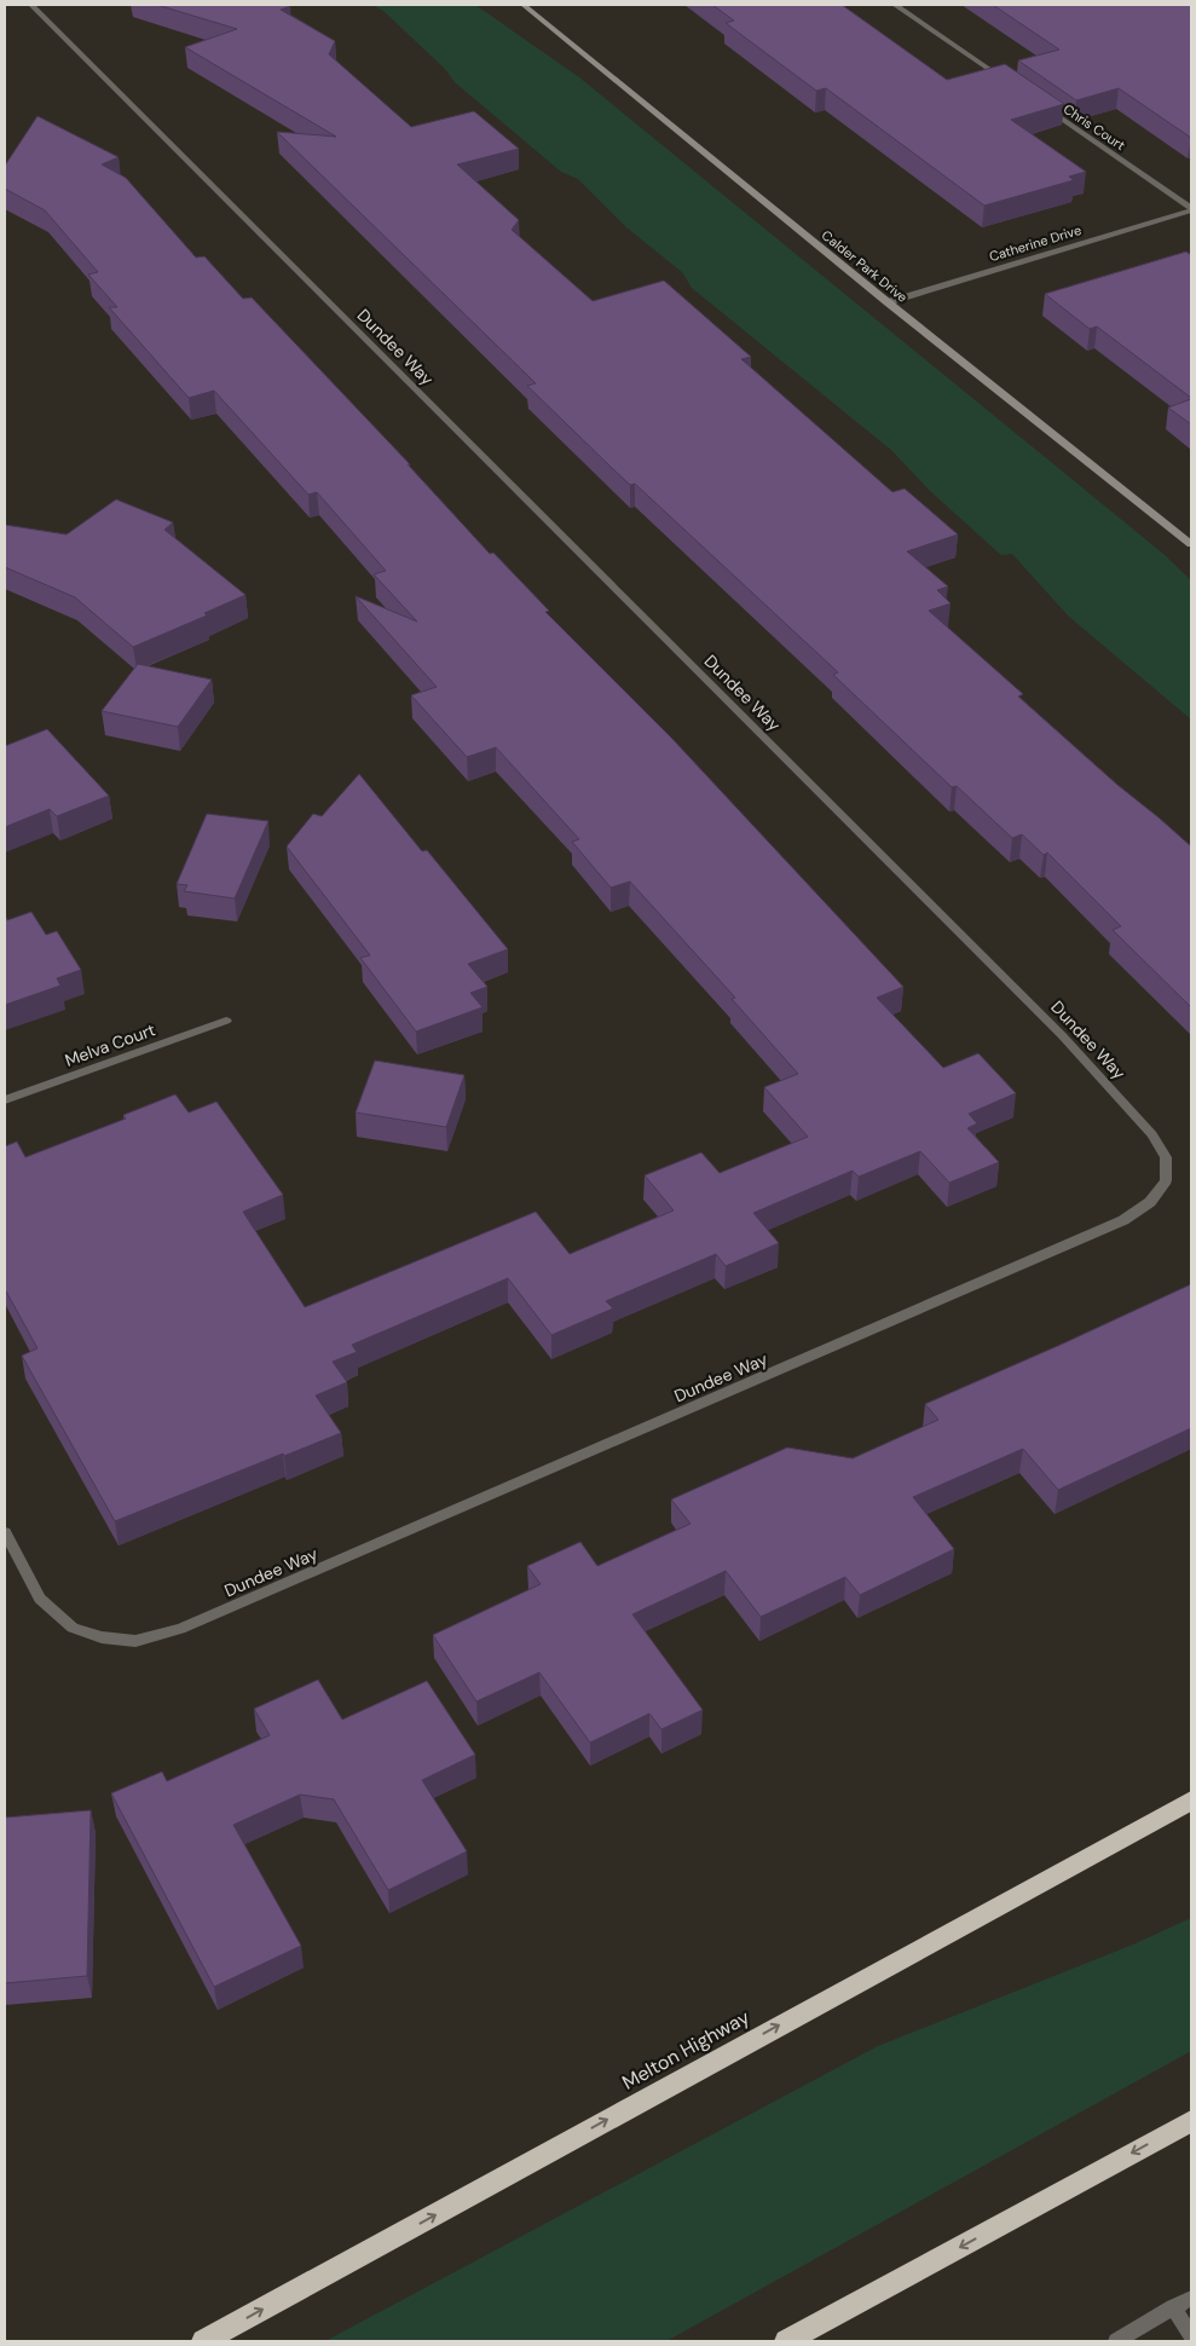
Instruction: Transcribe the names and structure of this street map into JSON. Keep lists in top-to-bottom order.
{
  "streets": {
    "highway": ["Melton Highway"],
    "street": [
      "Chris Court",
      "Catherine Drive",
      "Calder Park Drive",
      "Dundee Way",
      "Melva Court"
    ]
  },
  "crossings": [
    ["Chris Court", "Catherine Drive"],
    ["Catherine Drive", "Calder Park Drive"]
  ],
  "one_way": ["Melton Highway"]
}
